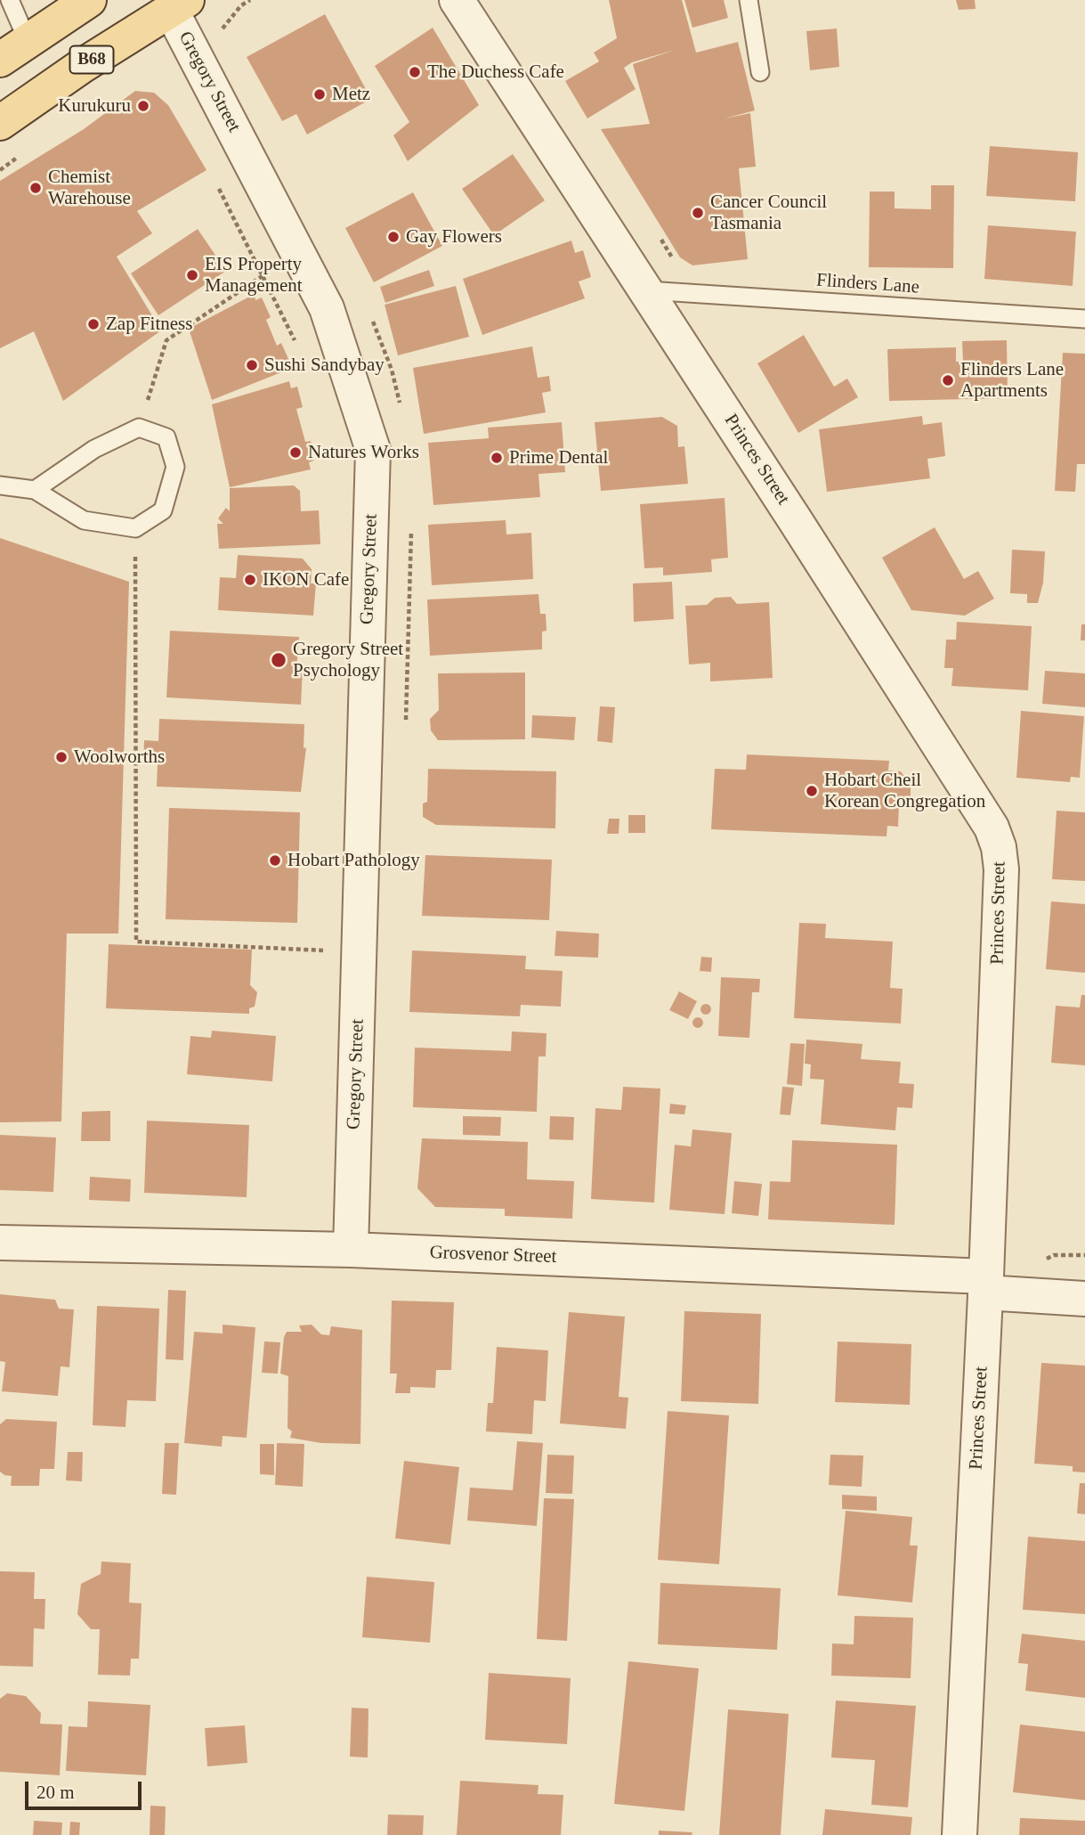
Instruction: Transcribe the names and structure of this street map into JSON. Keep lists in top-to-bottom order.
{
  "streets": {
    "main road": ["B68"],
    "street": ["Gregory Street", "Princes Street", "Grosvenor Street"],
    "lane": ["Flinders Lane"]
  },
  "crossings": [
    ["B68", "Gregory Street"],
    ["Gregory Street", "Grosvenor Street"],
    ["Flinders Lane", "Princes Street"],
    ["Princes Street", "Grosvenor Street"]
  ],
  "places": [
    "The Duchess Cafe",
    "Metz",
    "Kurukuru",
    "Chemist Warehouse",
    "Cancer Council Tasmania",
    "Gay Flowers",
    "EIS Property Management",
    "Zap Fitness",
    "Sushi Sandybay",
    "Flinders Lane Apartments",
    "Natures Works",
    "Prime Dental",
    "IKON Cafe",
    "Gregory Street Psychology",
    "Woolworths",
    "Hobart Cheil Korean Congregation",
    "Hobart Pathology"
  ],
  "scale_bar": "20 m"
}
